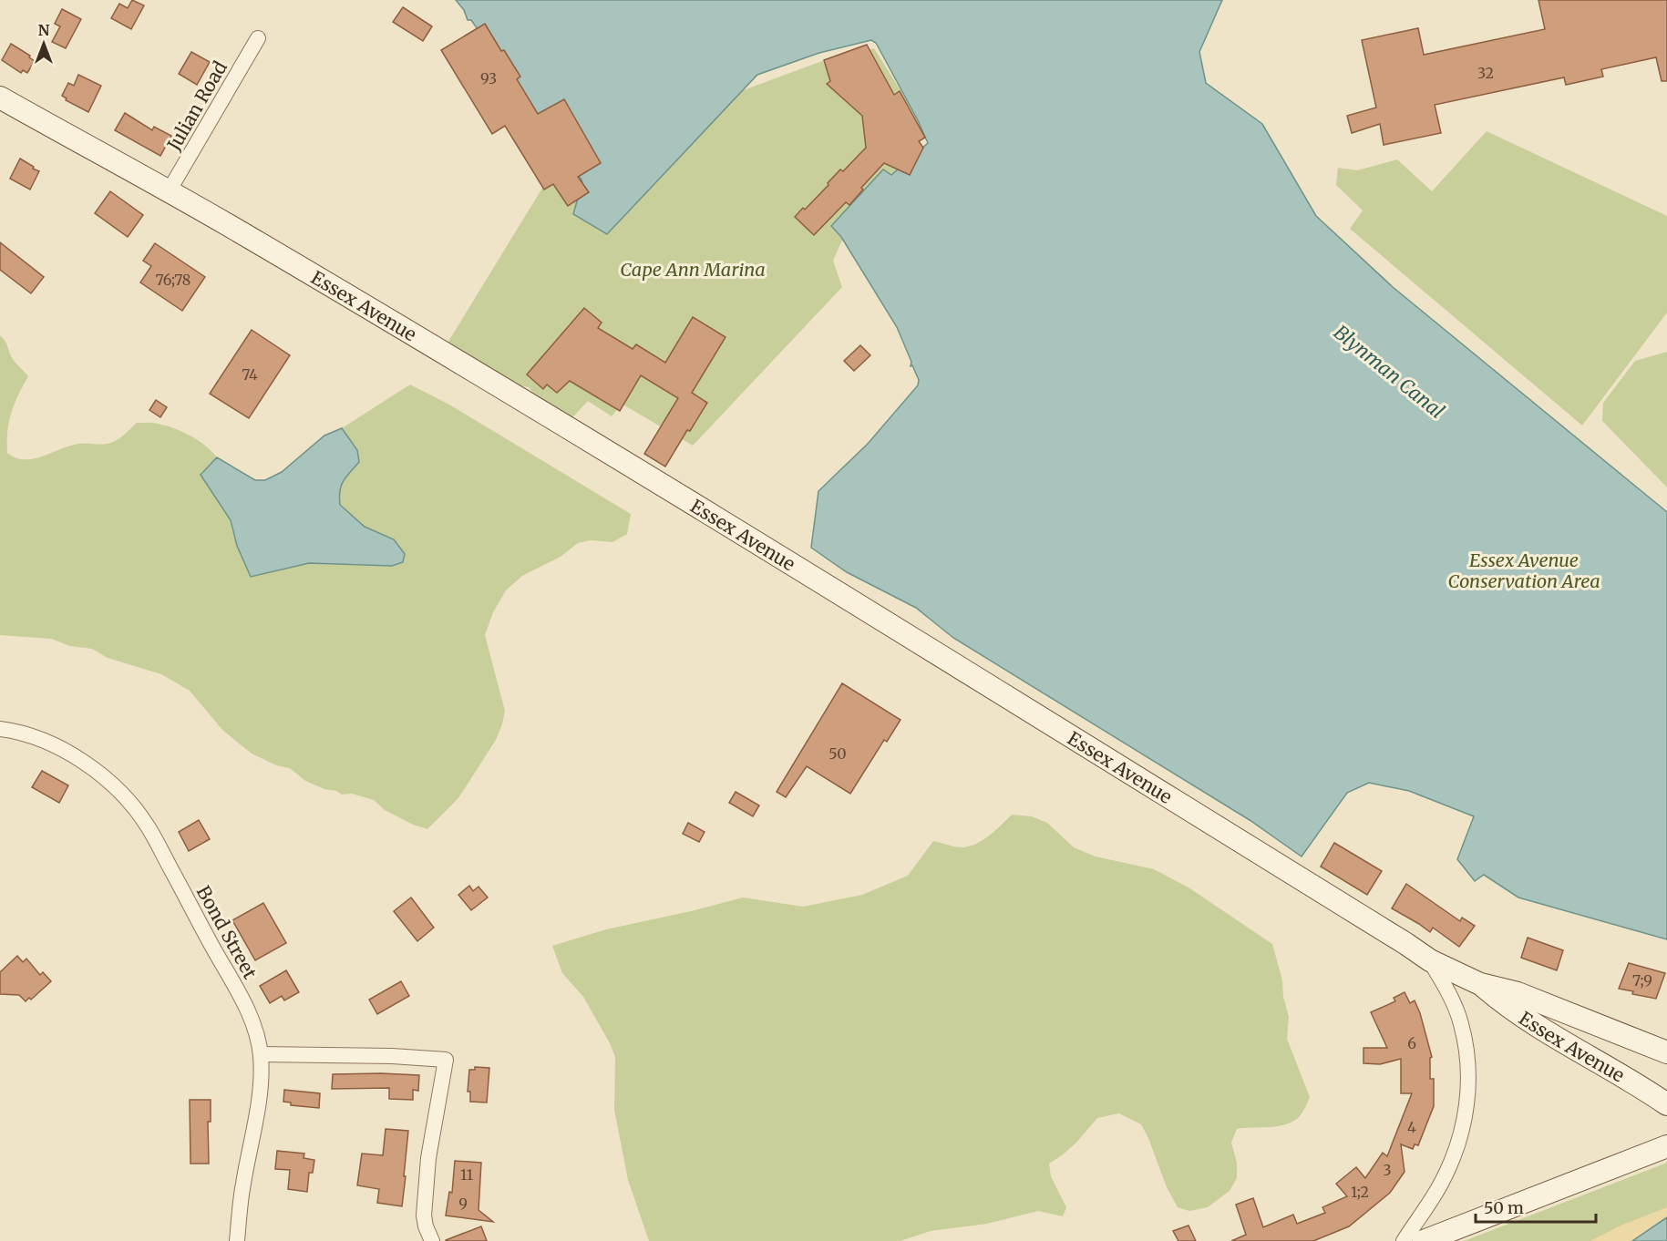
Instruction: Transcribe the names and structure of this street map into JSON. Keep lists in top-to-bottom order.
{
  "streets": {
    "street": ["Julian Road", "Essex Avenue", "Bond Street"]
  },
  "crossings": [
    ["Julian Road", "Essex Avenue"]
  ],
  "water": ["Blynman Canal"],
  "parks": ["Cape Ann Marina", "Essex Avenue Conservation Area"],
  "house_numbers": [
    "32",
    "93",
    "76;78",
    "74",
    "50",
    "7;9",
    "6",
    "4",
    "3",
    "11",
    "1;2",
    "9"
  ],
  "scale_bar": "50 m",
  "north": "top"
}
